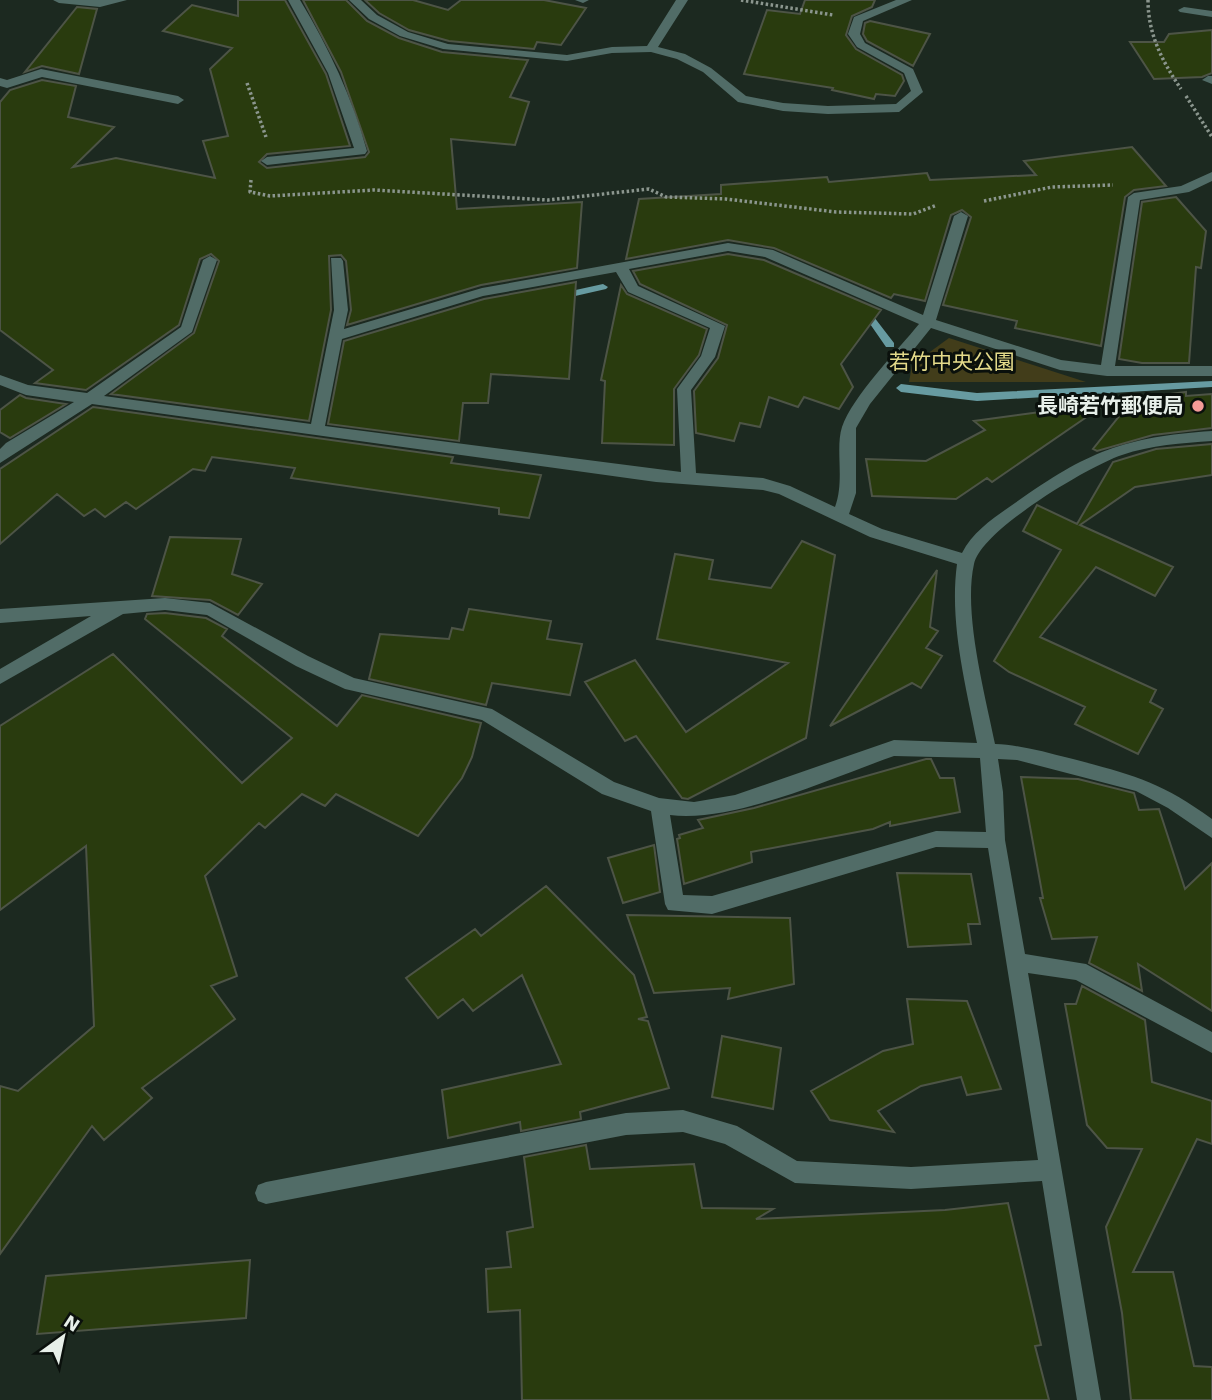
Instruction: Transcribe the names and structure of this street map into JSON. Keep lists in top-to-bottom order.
{
  "parks": ["若竹中央公園"],
  "places": ["長崎若竹郵便局"],
  "north": "top right"
}
